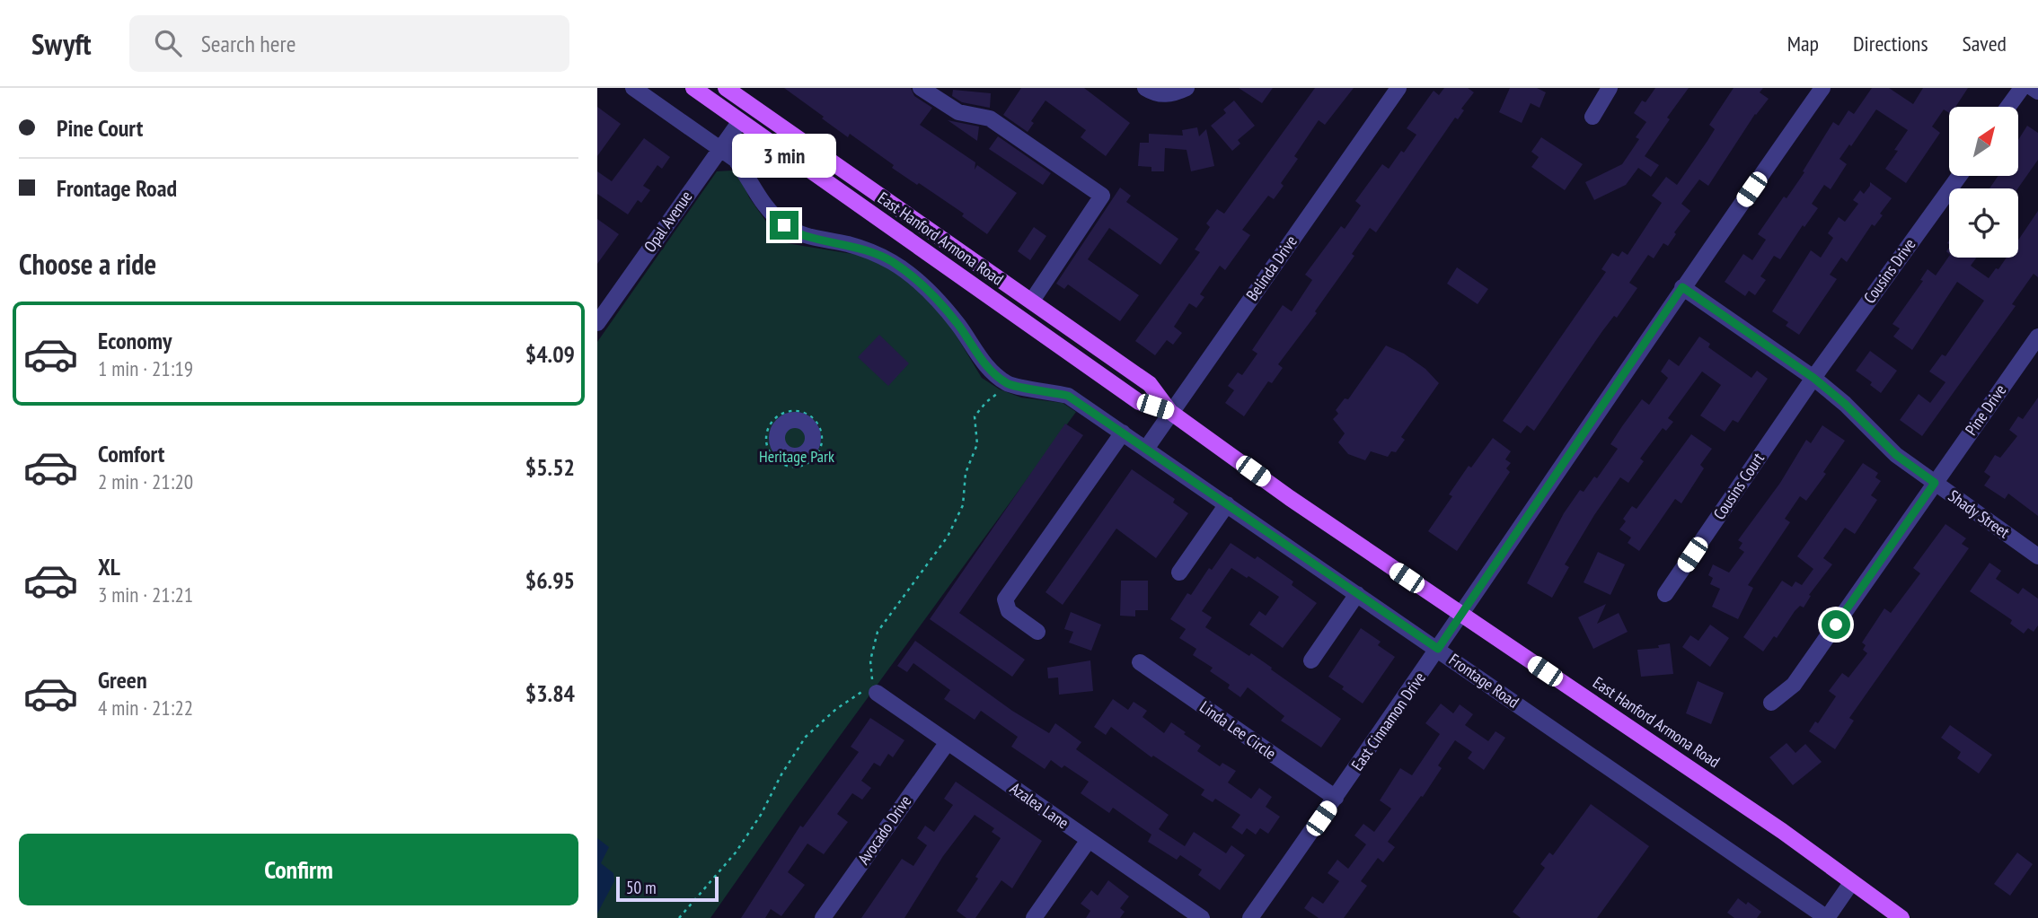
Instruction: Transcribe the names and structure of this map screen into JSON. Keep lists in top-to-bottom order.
{
  "streets": {
    "main road": ["East Hanford Armona Road"],
    "street": [
      "Opal Avenue",
      "Belinda Drive",
      "Cousins Drive",
      "Pine Drive",
      "Cousins Court",
      "Shady Street",
      "Frontage Road",
      "East Cinnamon Drive",
      "Linda Lee Circle",
      "Azalea Lane",
      "Avocado Drive"
    ]
  },
  "crossings": [
    ["Opal Avenue", "East Hanford Armona Road"],
    ["Opal Avenue", "Frontage Road"],
    ["East Hanford Armona Road", "Belinda Drive"],
    ["East Hanford Armona Road", "East Cinnamon Drive"],
    ["Belinda Drive", "Frontage Road"],
    ["Cousins Drive", "Cousins Court"],
    ["Cousins Drive", "Shady Street"],
    ["Pine Drive", "Shady Street"],
    ["Cousins Court", "Shady Street"],
    ["Shady Street", "East Cinnamon Drive"],
    ["Frontage Road", "East Cinnamon Drive"],
    ["East Cinnamon Drive", "Linda Lee Circle"],
    ["Azalea Lane", "Avocado Drive"]
  ],
  "parks": ["Heritage Park"],
  "scale_bar": "50 m",
  "north": "top right",
  "page": {
    "header": "Swyft",
    "search": "Search here",
    "nav": ["Map", "Directions", "Saved"],
    "banner": ["Pine Court", "Frontage Road"],
    "bubble": "3 min",
    "heading": "Choose a ride",
    "list": [
      {
        "name": "Economy",
        "note": "1 min · 21:19",
        "value": "$4.09"
      },
      {
        "name": "Comfort",
        "note": "2 min · 21:20",
        "value": "$5.52"
      },
      {
        "name": "XL",
        "note": "3 min · 21:21",
        "value": "$6.95"
      },
      {
        "name": "Green",
        "note": "4 min · 21:22",
        "value": "$3.84"
      }
    ],
    "buttons": "Confirm",
    "scale": "50 m"
  }
}
